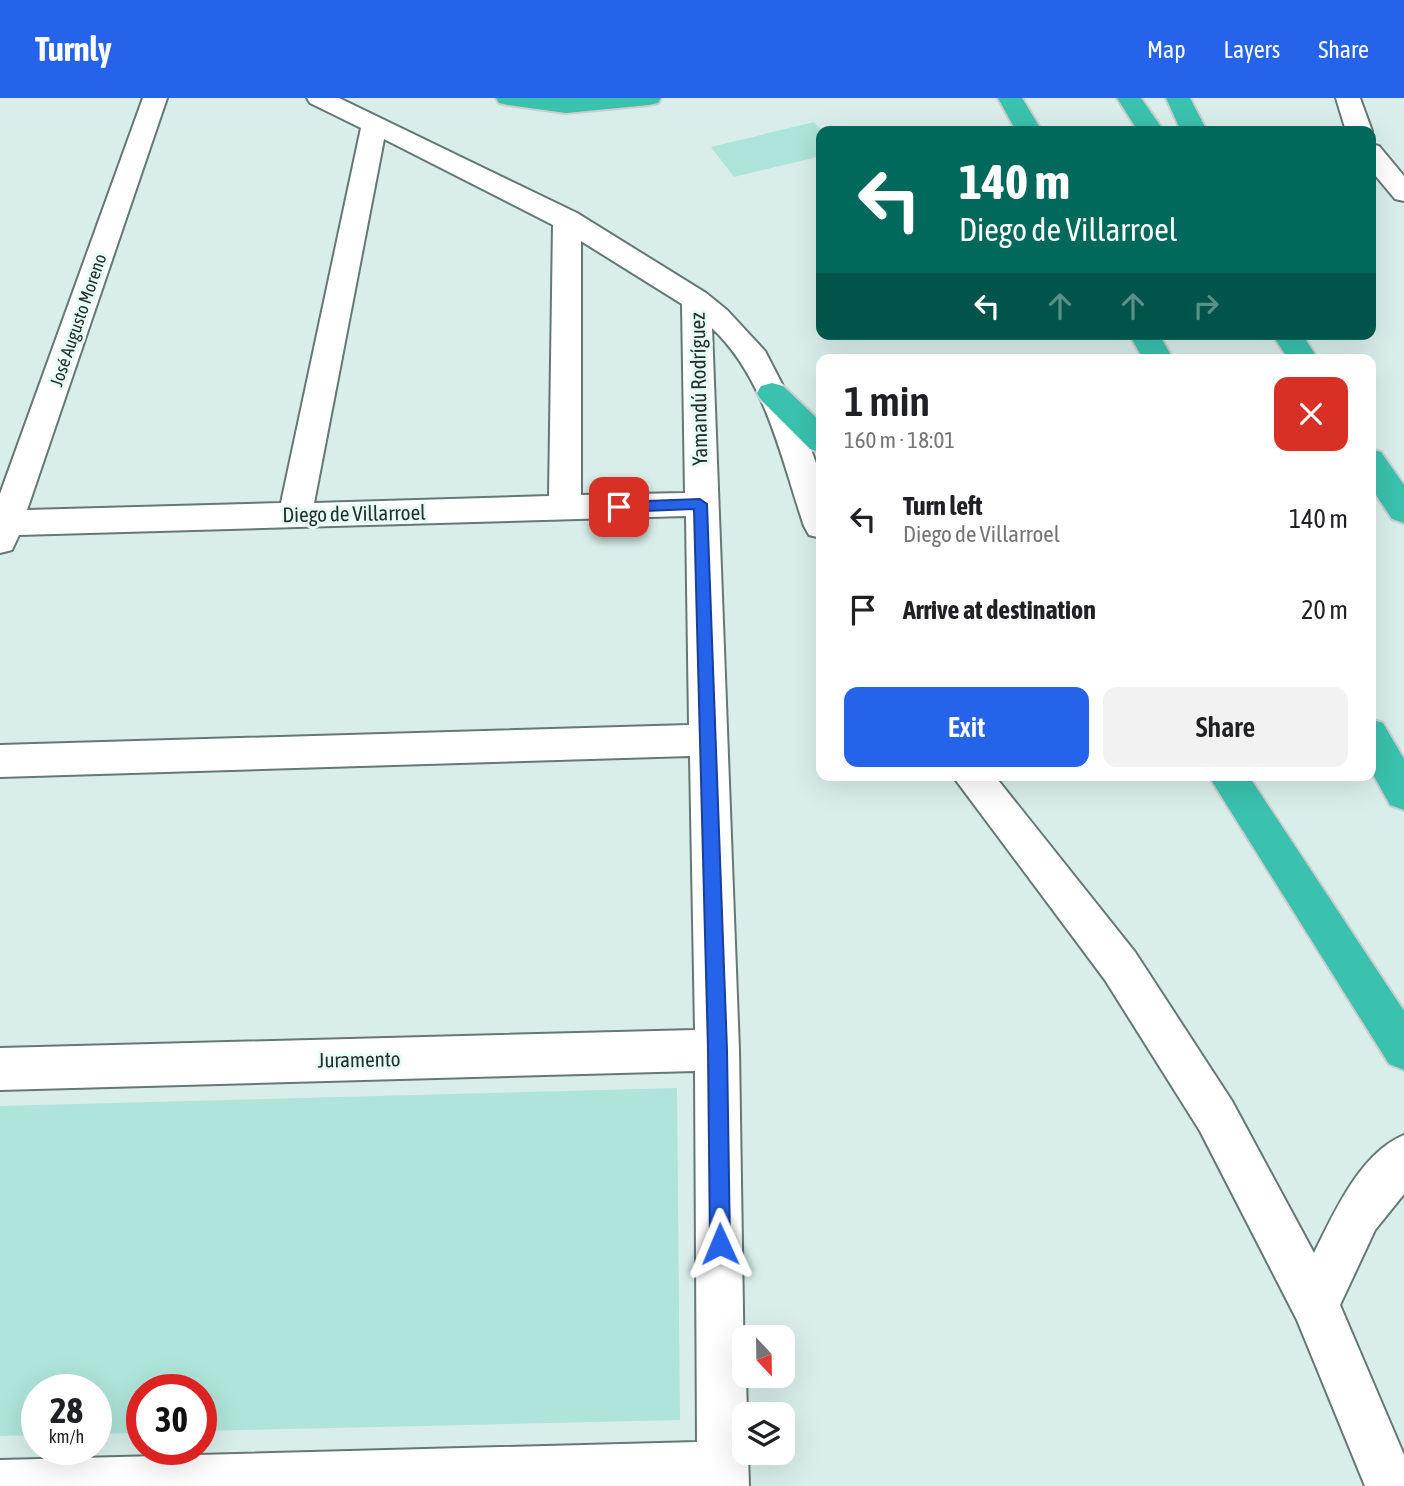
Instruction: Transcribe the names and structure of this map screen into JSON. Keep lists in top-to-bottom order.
{
  "streets": {
    "street": [
      "José Augusto Moreno",
      "Yamandú Rodríguez",
      "Diego de Villarroel",
      "Juramento"
    ]
  },
  "crossings": [
    ["José Augusto Moreno", "Diego de Villarroel"],
    ["Yamandú Rodríguez", "Diego de Villarroel"],
    ["Yamandú Rodríguez", "Juramento"]
  ],
  "north": "bottom",
  "page": {
    "header": "Turnly",
    "nav": ["Map", "Layers", "Share"],
    "turn": ["140 m", "Diego de Villarroel"],
    "heading": ["1 min", "160 m · 18:01"],
    "list": [
      {
        "name": "Turn left",
        "note": "Diego de Villarroel",
        "value": "140 m"
      },
      {
        "name": "Arrive at destination",
        "value": "20 m"
      }
    ],
    "buttons": ["Exit", "Share"],
    "speed": "28 km/h",
    "limit": "30"
  }
}
